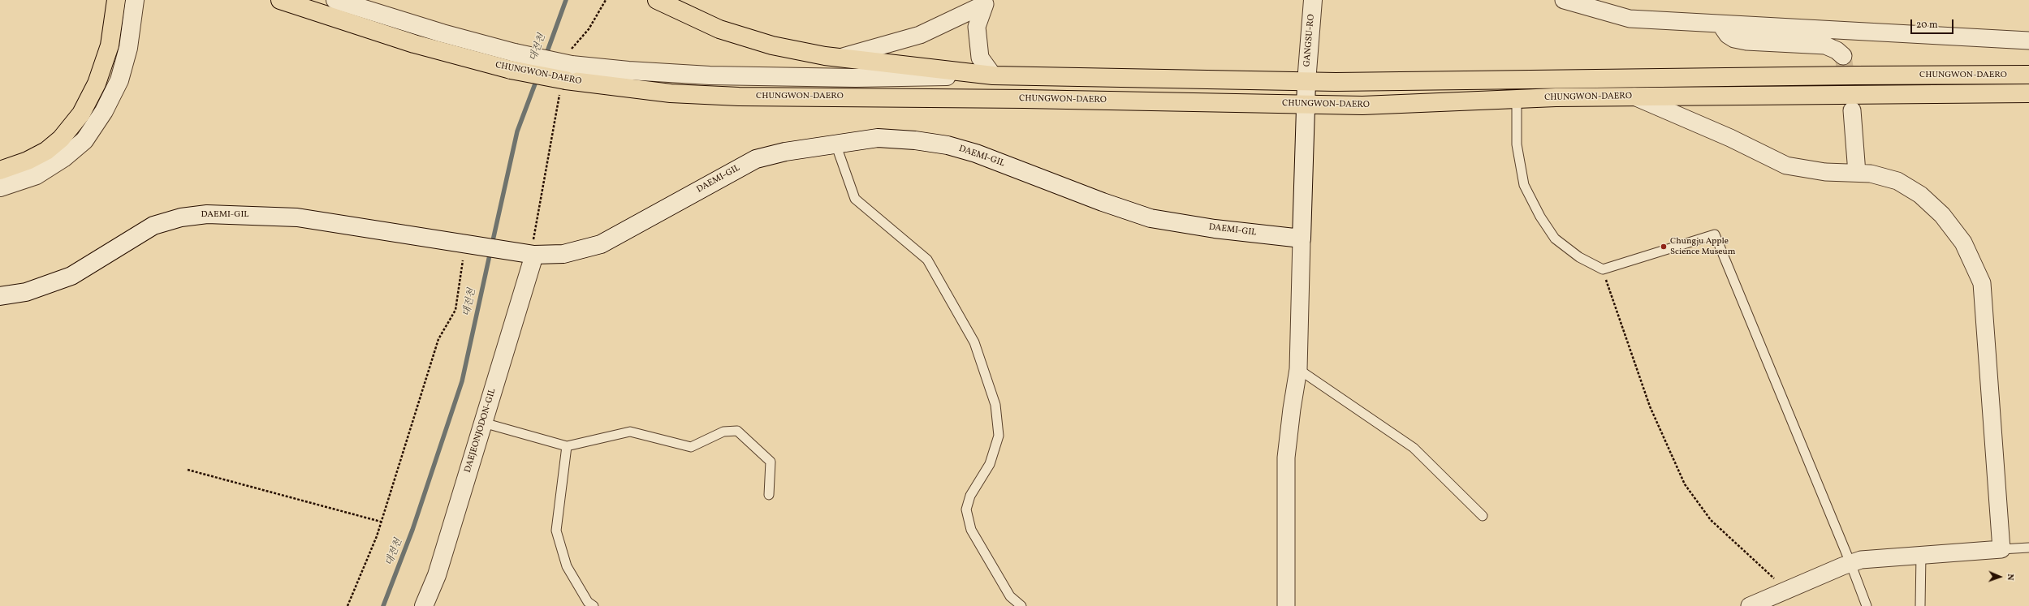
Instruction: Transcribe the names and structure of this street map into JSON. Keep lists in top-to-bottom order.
{
  "streets": {
    "highway": ["CHUNGWON-DAERO"],
    "main road": ["GANGSU-RO", "DAEMI-GIL", "DAEJEONJODON-GIL"]
  },
  "crossings": [
    ["GANGSU-RO", "CHUNGWON-DAERO"],
    ["DAEMI-GIL", "DAEJEONJODON-GIL"]
  ],
  "water": ["대전천"],
  "places": ["Chungju Apple Science Museum"],
  "scale_bar": "20 m",
  "north": "right"
}
